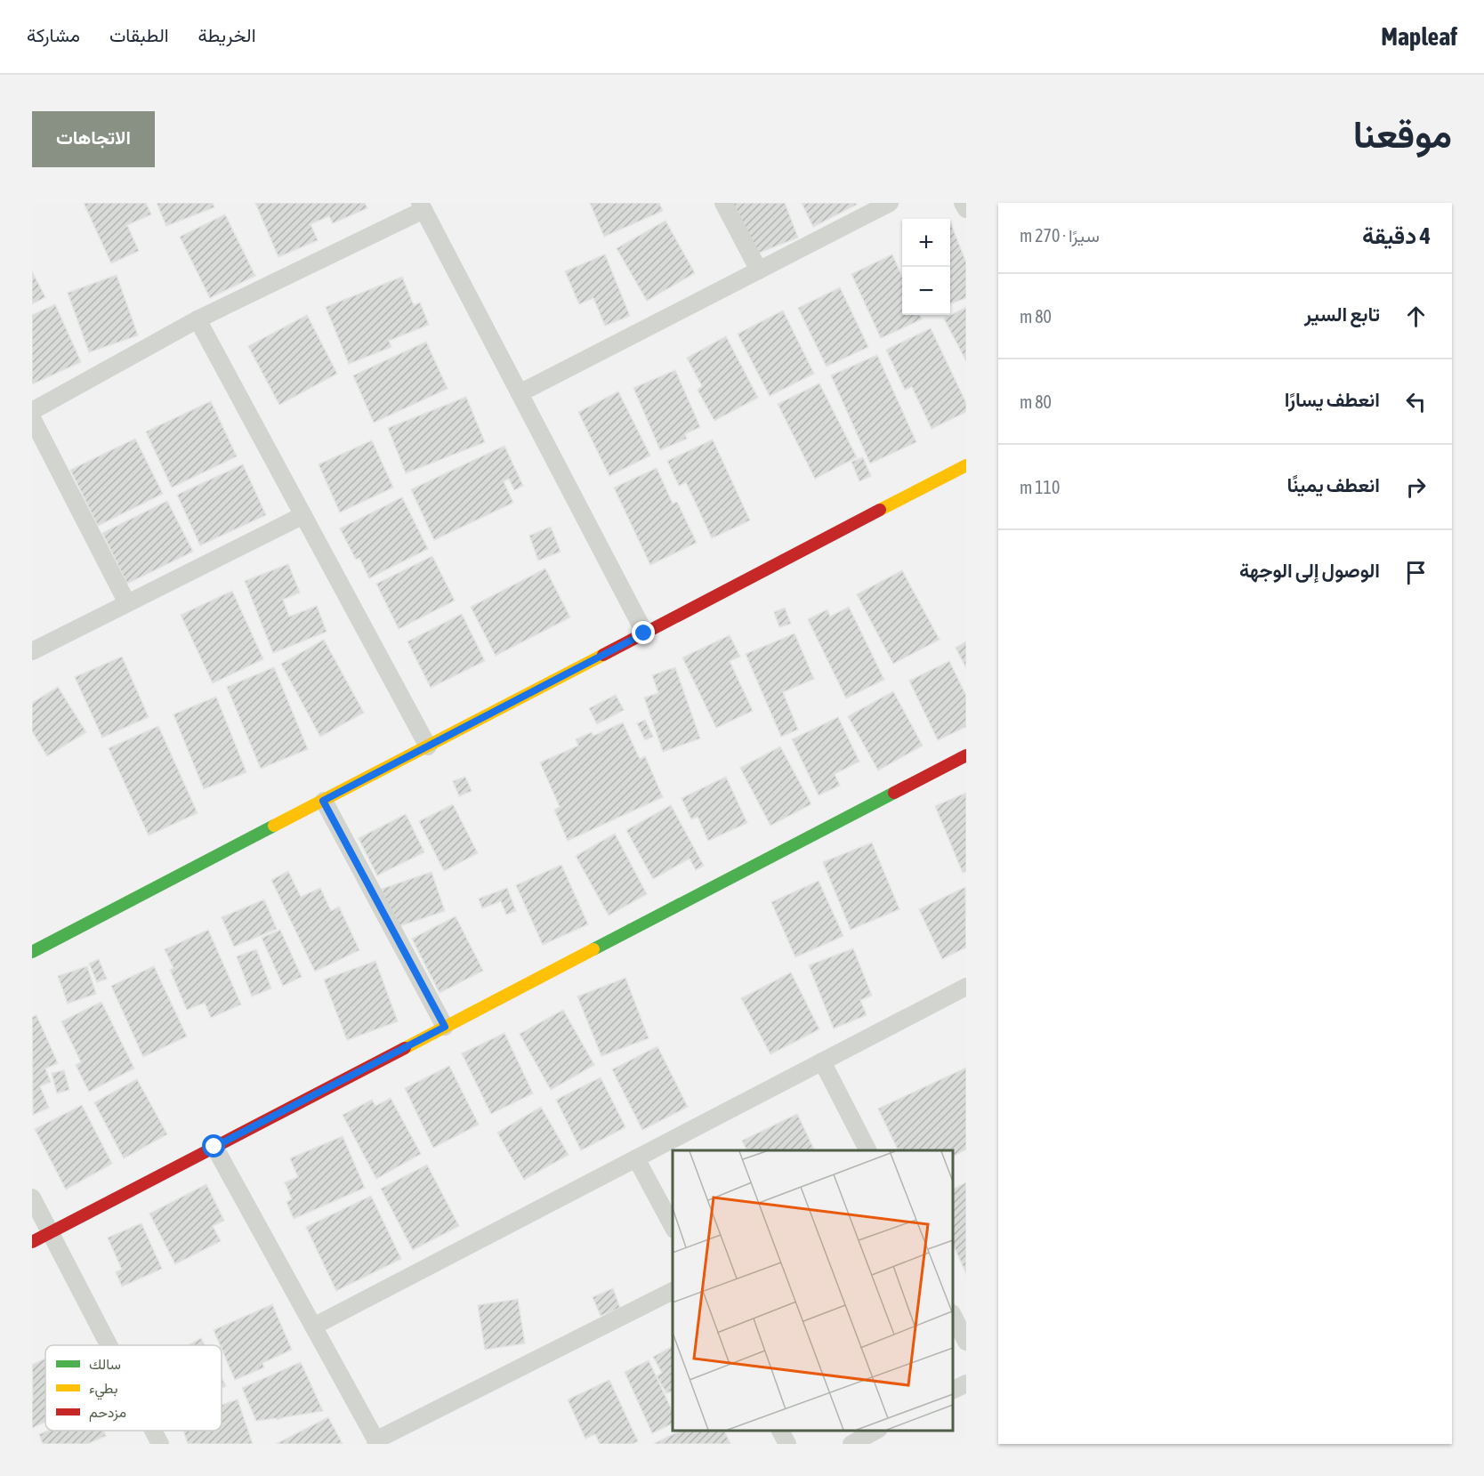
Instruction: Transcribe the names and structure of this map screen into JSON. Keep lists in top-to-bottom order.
{
  "legend": ["سالك", "بطيء", "مزدحم"],
  "page": {
    "header": "Mapleaf",
    "nav": ["الخريطة", "الطبقات", "مشاركة"],
    "title": "موقعنا",
    "buttons": "الاتجاهات",
    "heading": ["4 دقيقة", "سيرًا · 270 m"],
    "map_buttons": ["+", "−"],
    "list": [
      ["تابع السير", "80 m"],
      ["انعطف يسارًا", "80 m"],
      ["انعطف يمينًا", "110 m"],
      "الوصول إلى الوجهة"
    ]
  }
}
